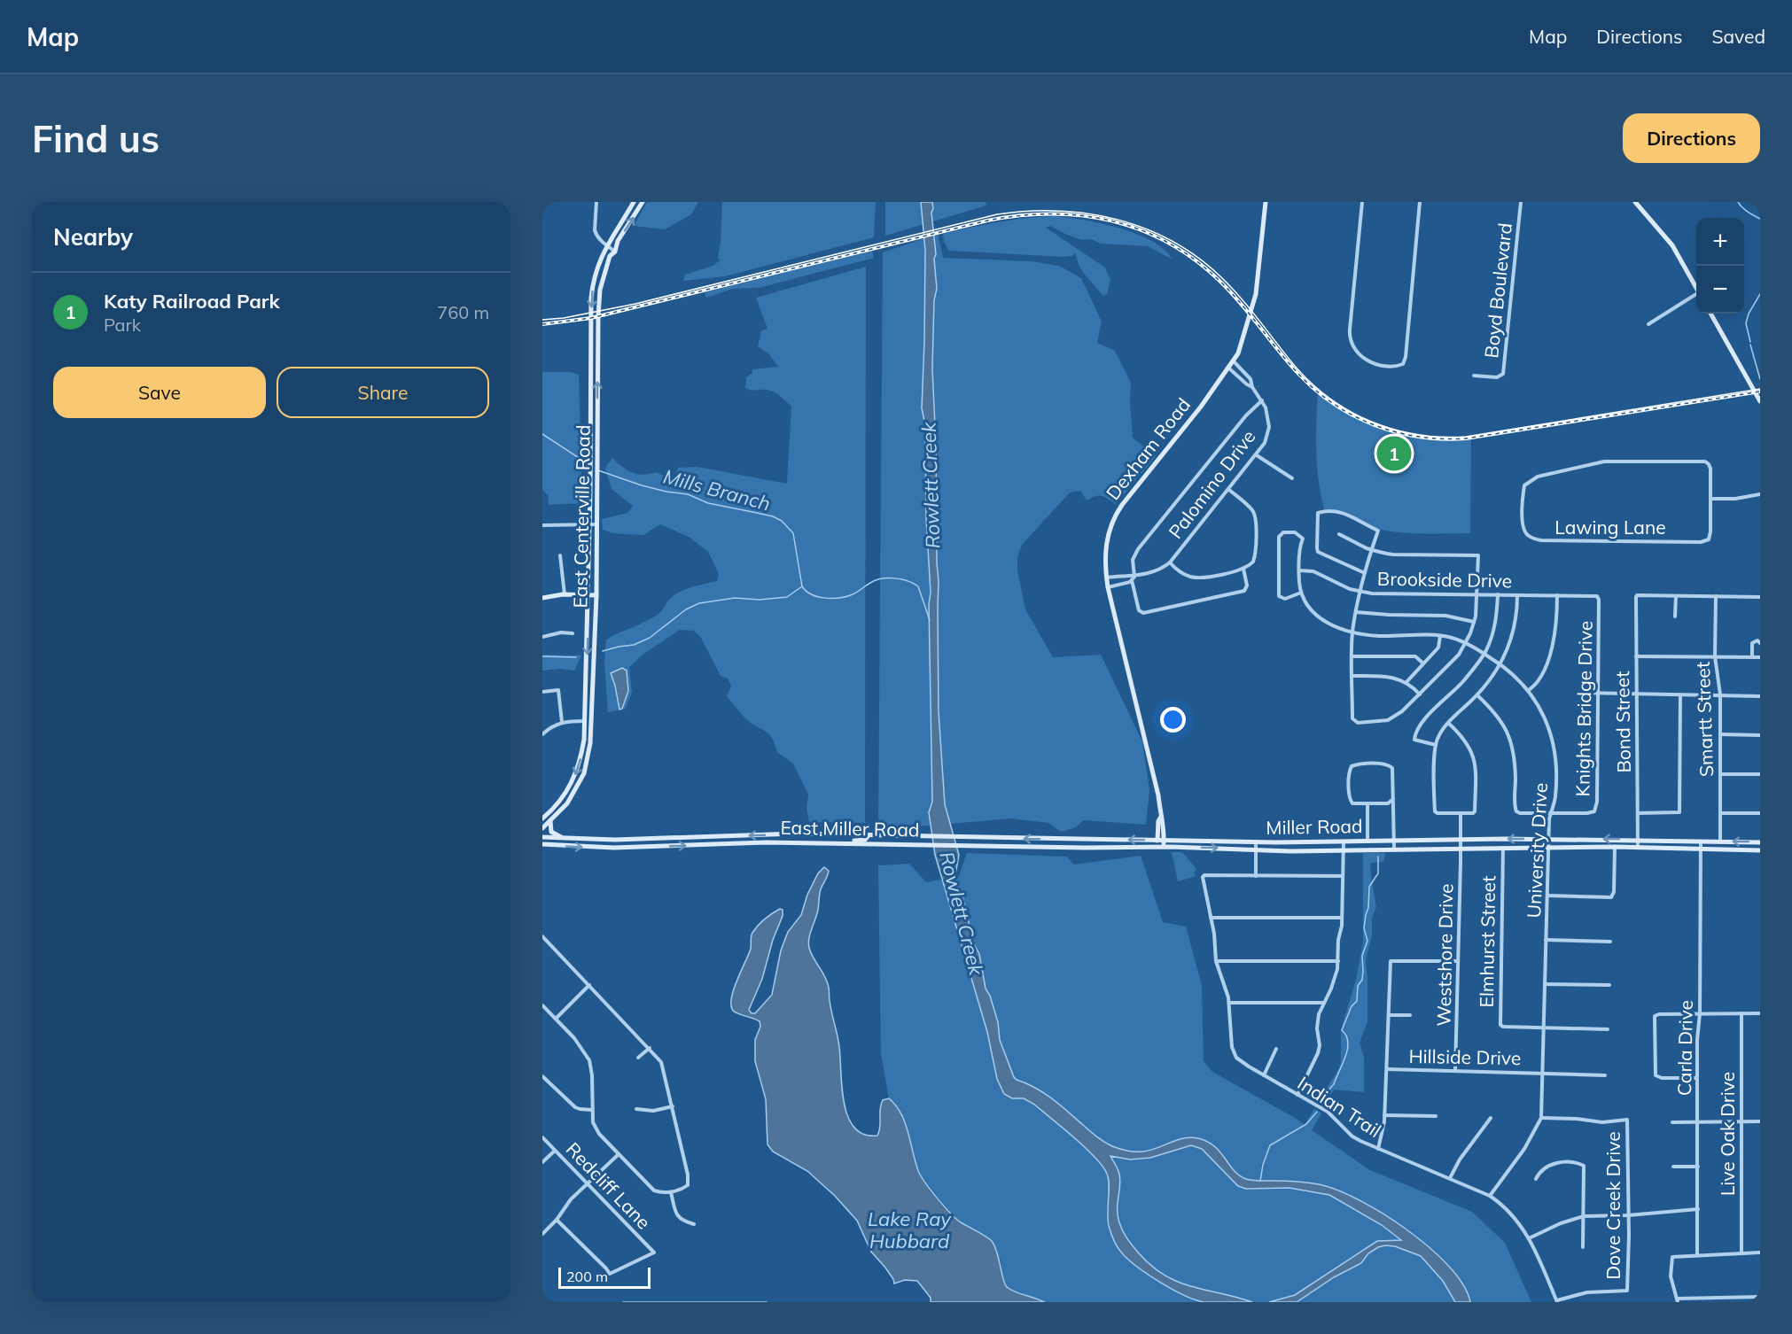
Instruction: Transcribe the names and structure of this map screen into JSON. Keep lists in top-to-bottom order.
{
  "streets": {
    "main road": [
      "Dexham Road",
      "East Centerville Road",
      "Miller Road",
      "East Miller Road"
    ],
    "street": [
      "Boyd Boulevard",
      "Palomino Drive",
      "Lawing Lane",
      "Brookside Drive",
      "Knights Bridge Drive",
      "Smartt Street",
      "Bond Street",
      "University Drive",
      "Elmhurst Street",
      "Westshore Drive",
      "Carla Drive",
      "Hillside Drive",
      "Indian Trail",
      "Live Oak Drive",
      "Redcliff Lane",
      "Dove Creek Drive"
    ]
  },
  "crossings": [
    ["Dexham Road", "Palomino Drive"],
    ["Dexham Road", "Miller Road"],
    ["Dexham Road", "East Miller Road"],
    ["Brookside Drive", "Knights Bridge Drive"],
    ["Knights Bridge Drive", "University Drive"],
    ["Smartt Street", "Miller Road"],
    ["Bond Street", "Miller Road"],
    ["Miller Road", "East Miller Road"],
    ["Miller Road", "University Drive"],
    ["Miller Road", "Elmhurst Street"],
    ["Miller Road", "Westshore Drive"],
    ["Miller Road", "Carla Drive"],
    ["University Drive", "Elmhurst Street"],
    ["University Drive", "Hillside Drive"],
    ["University Drive", "Indian Trail"],
    ["University Drive", "Dove Creek Drive"],
    ["Westshore Drive", "Hillside Drive"],
    ["Indian Trail", "Dove Creek Drive"]
  ],
  "water": ["Rowlett Creek", "Mills Branch", "Lake Ray Hubbard"],
  "scale_bar": "200 m",
  "page": {
    "header": "Map",
    "nav": ["Map", "Directions", "Saved"],
    "buttons": [
      "Directions",
      ["Save", "Share"]
    ],
    "title": "Find us",
    "heading": "Nearby",
    "map_buttons": ["+", "−"],
    "list": [
      {
        "mark": "1",
        "name": "Katy Railroad Park",
        "note": "Park",
        "value": "760 m"
      }
    ],
    "pins": "1",
    "scale": "200 m"
  }
}
